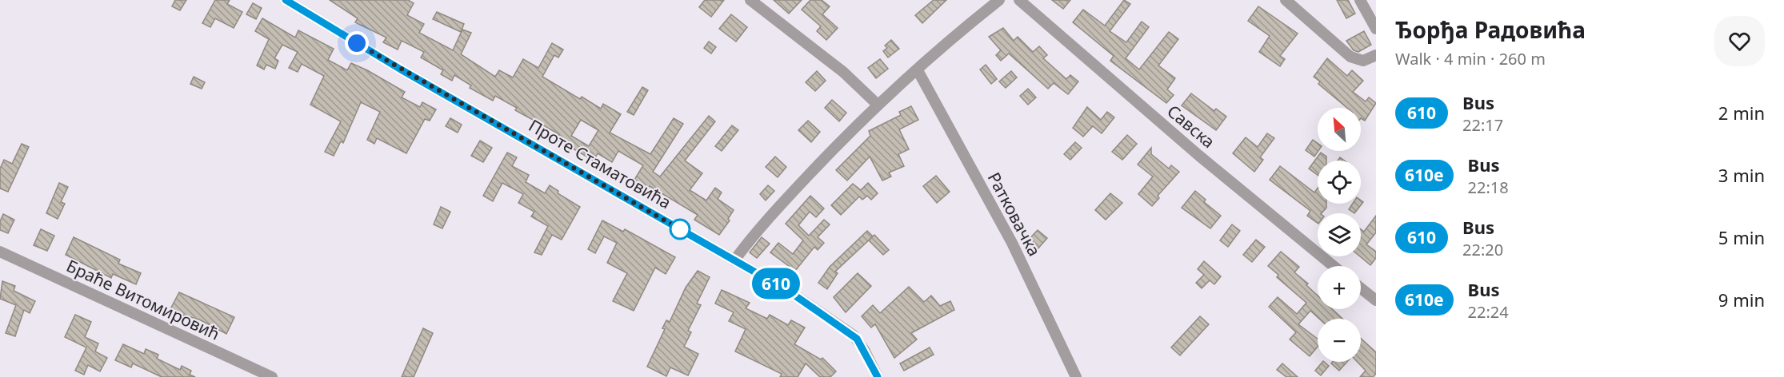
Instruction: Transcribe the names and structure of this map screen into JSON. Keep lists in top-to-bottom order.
{
  "streets": {
    "street": [
      "Савска",
      "Проте Стаматовића",
      "Ратковачка",
      "Браће Витомировић"
    ]
  },
  "lines": ["bus line 610"],
  "north": "top left",
  "page": {
    "on_map": "610",
    "heading": ["Ђорђа Радовића", "Walk · 4 min · 260 m"],
    "list": [
      {
        "mark": "610",
        "name": "Bus",
        "note": "22:17",
        "value": "2 min"
      },
      {
        "mark": "610e",
        "name": "Bus",
        "note": "22:18",
        "value": "3 min"
      },
      {
        "mark": "610",
        "name": "Bus",
        "note": "22:20",
        "value": "5 min"
      },
      {
        "mark": "610e",
        "name": "Bus",
        "note": "22:24",
        "value": "9 min"
      }
    ],
    "map_buttons": ["+", "−"]
  }
}
